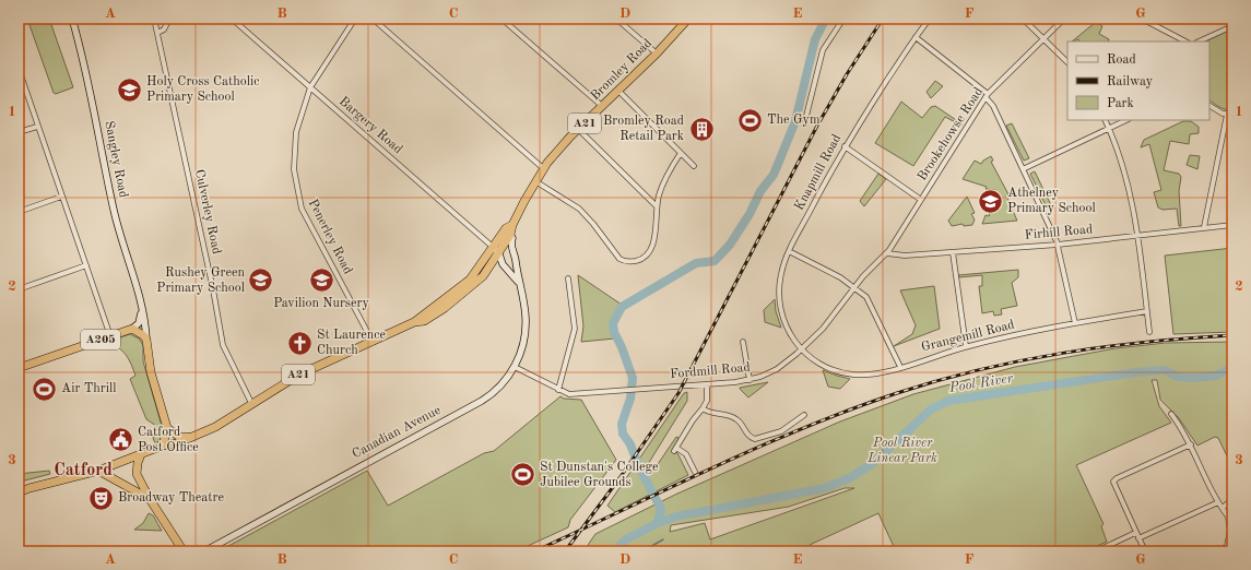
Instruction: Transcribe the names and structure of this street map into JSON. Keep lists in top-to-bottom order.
{
  "streets": {
    "highway": [
      "Bromley Road",
      "A21",
      "Sangley Road",
      "A205"
    ],
    "street": [
      "Bargery Road",
      "Brookehowse Road",
      "Knapmill Road",
      "Culverley Road",
      "Firhill Road",
      "Penerley Road",
      "Grangemill Road",
      "Fordmill Road",
      "Canadian Avenue"
    ]
  },
  "crossings": [
    ["Bromley Road", "Bargery Road"],
    ["Bromley Road", "Sangley Road"],
    ["Bromley Road", "Culverley Road"],
    ["Bromley Road", "Penerley Road"],
    ["Bromley Road", "Canadian Avenue"],
    ["Bargery Road", "Penerley Road"],
    ["Bargery Road", "Canadian Avenue"],
    ["Brookehowse Road", "Firhill Road"],
    ["Brookehowse Road", "Fordmill Road"],
    ["Sangley Road", "A205"],
    ["Knapmill Road", "Grangemill Road"],
    ["Knapmill Road", "Fordmill Road"],
    ["Firhill Road", "Fordmill Road"],
    ["Grangemill Road", "Fordmill Road"],
    ["Fordmill Road", "Canadian Avenue"]
  ],
  "districts": ["Catford"],
  "water": ["Pool River"],
  "parks": ["Pool River Linear Park"],
  "places": {
    "school or university": [
      "Holy Cross Catholic Primary School",
      "Athelney Primary School",
      "Rushey Green Primary School",
      "Pavilion Nursery"
    ],
    "sports": ["The Gym", "Air Thrill", "St Dunstan's College Jubilee Grounds"],
    "building": ["Bromley Road Retail Park"],
    "church": ["St Laurence Church"],
    "public building": ["Catford Post Office"],
    "theatre": ["Broadway Theatre"]
  },
  "legend": ["Road", "Railway", "Park"],
  "grid": {
    "columns": [
      "A",
      "B",
      "C",
      "D",
      "E",
      "F",
      "G"
    ],
    "rows": ["1", "2", "3"]
  }
}
